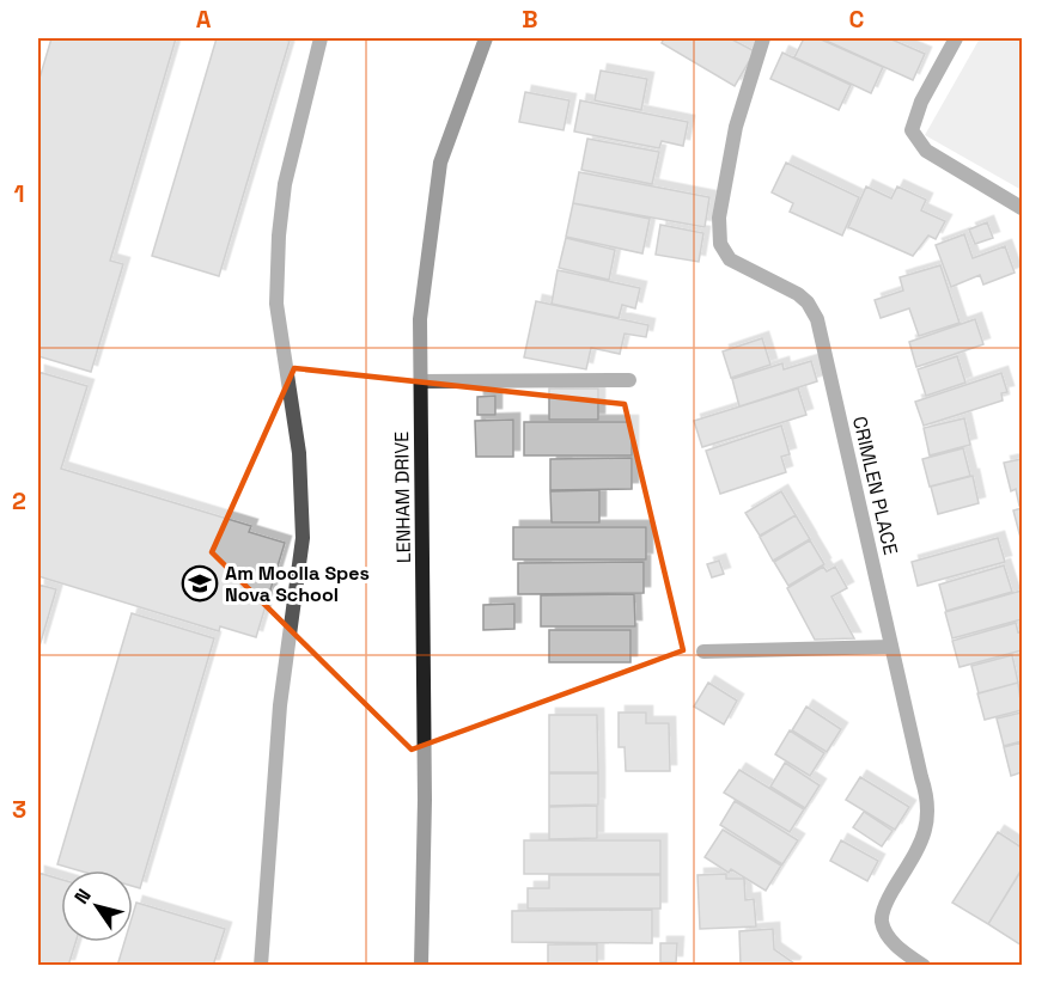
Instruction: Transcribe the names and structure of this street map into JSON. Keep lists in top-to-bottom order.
{
  "streets": {
    "street": ["CRIMLEN PLACE", "LENHAM DRIVE"]
  },
  "places": {
    "school or university": ["Am Moolla Spes Nova School"]
  },
  "north": "top left",
  "grid": {
    "columns": ["A", "B", "C"],
    "rows": ["1", "2", "3"]
  }
}
